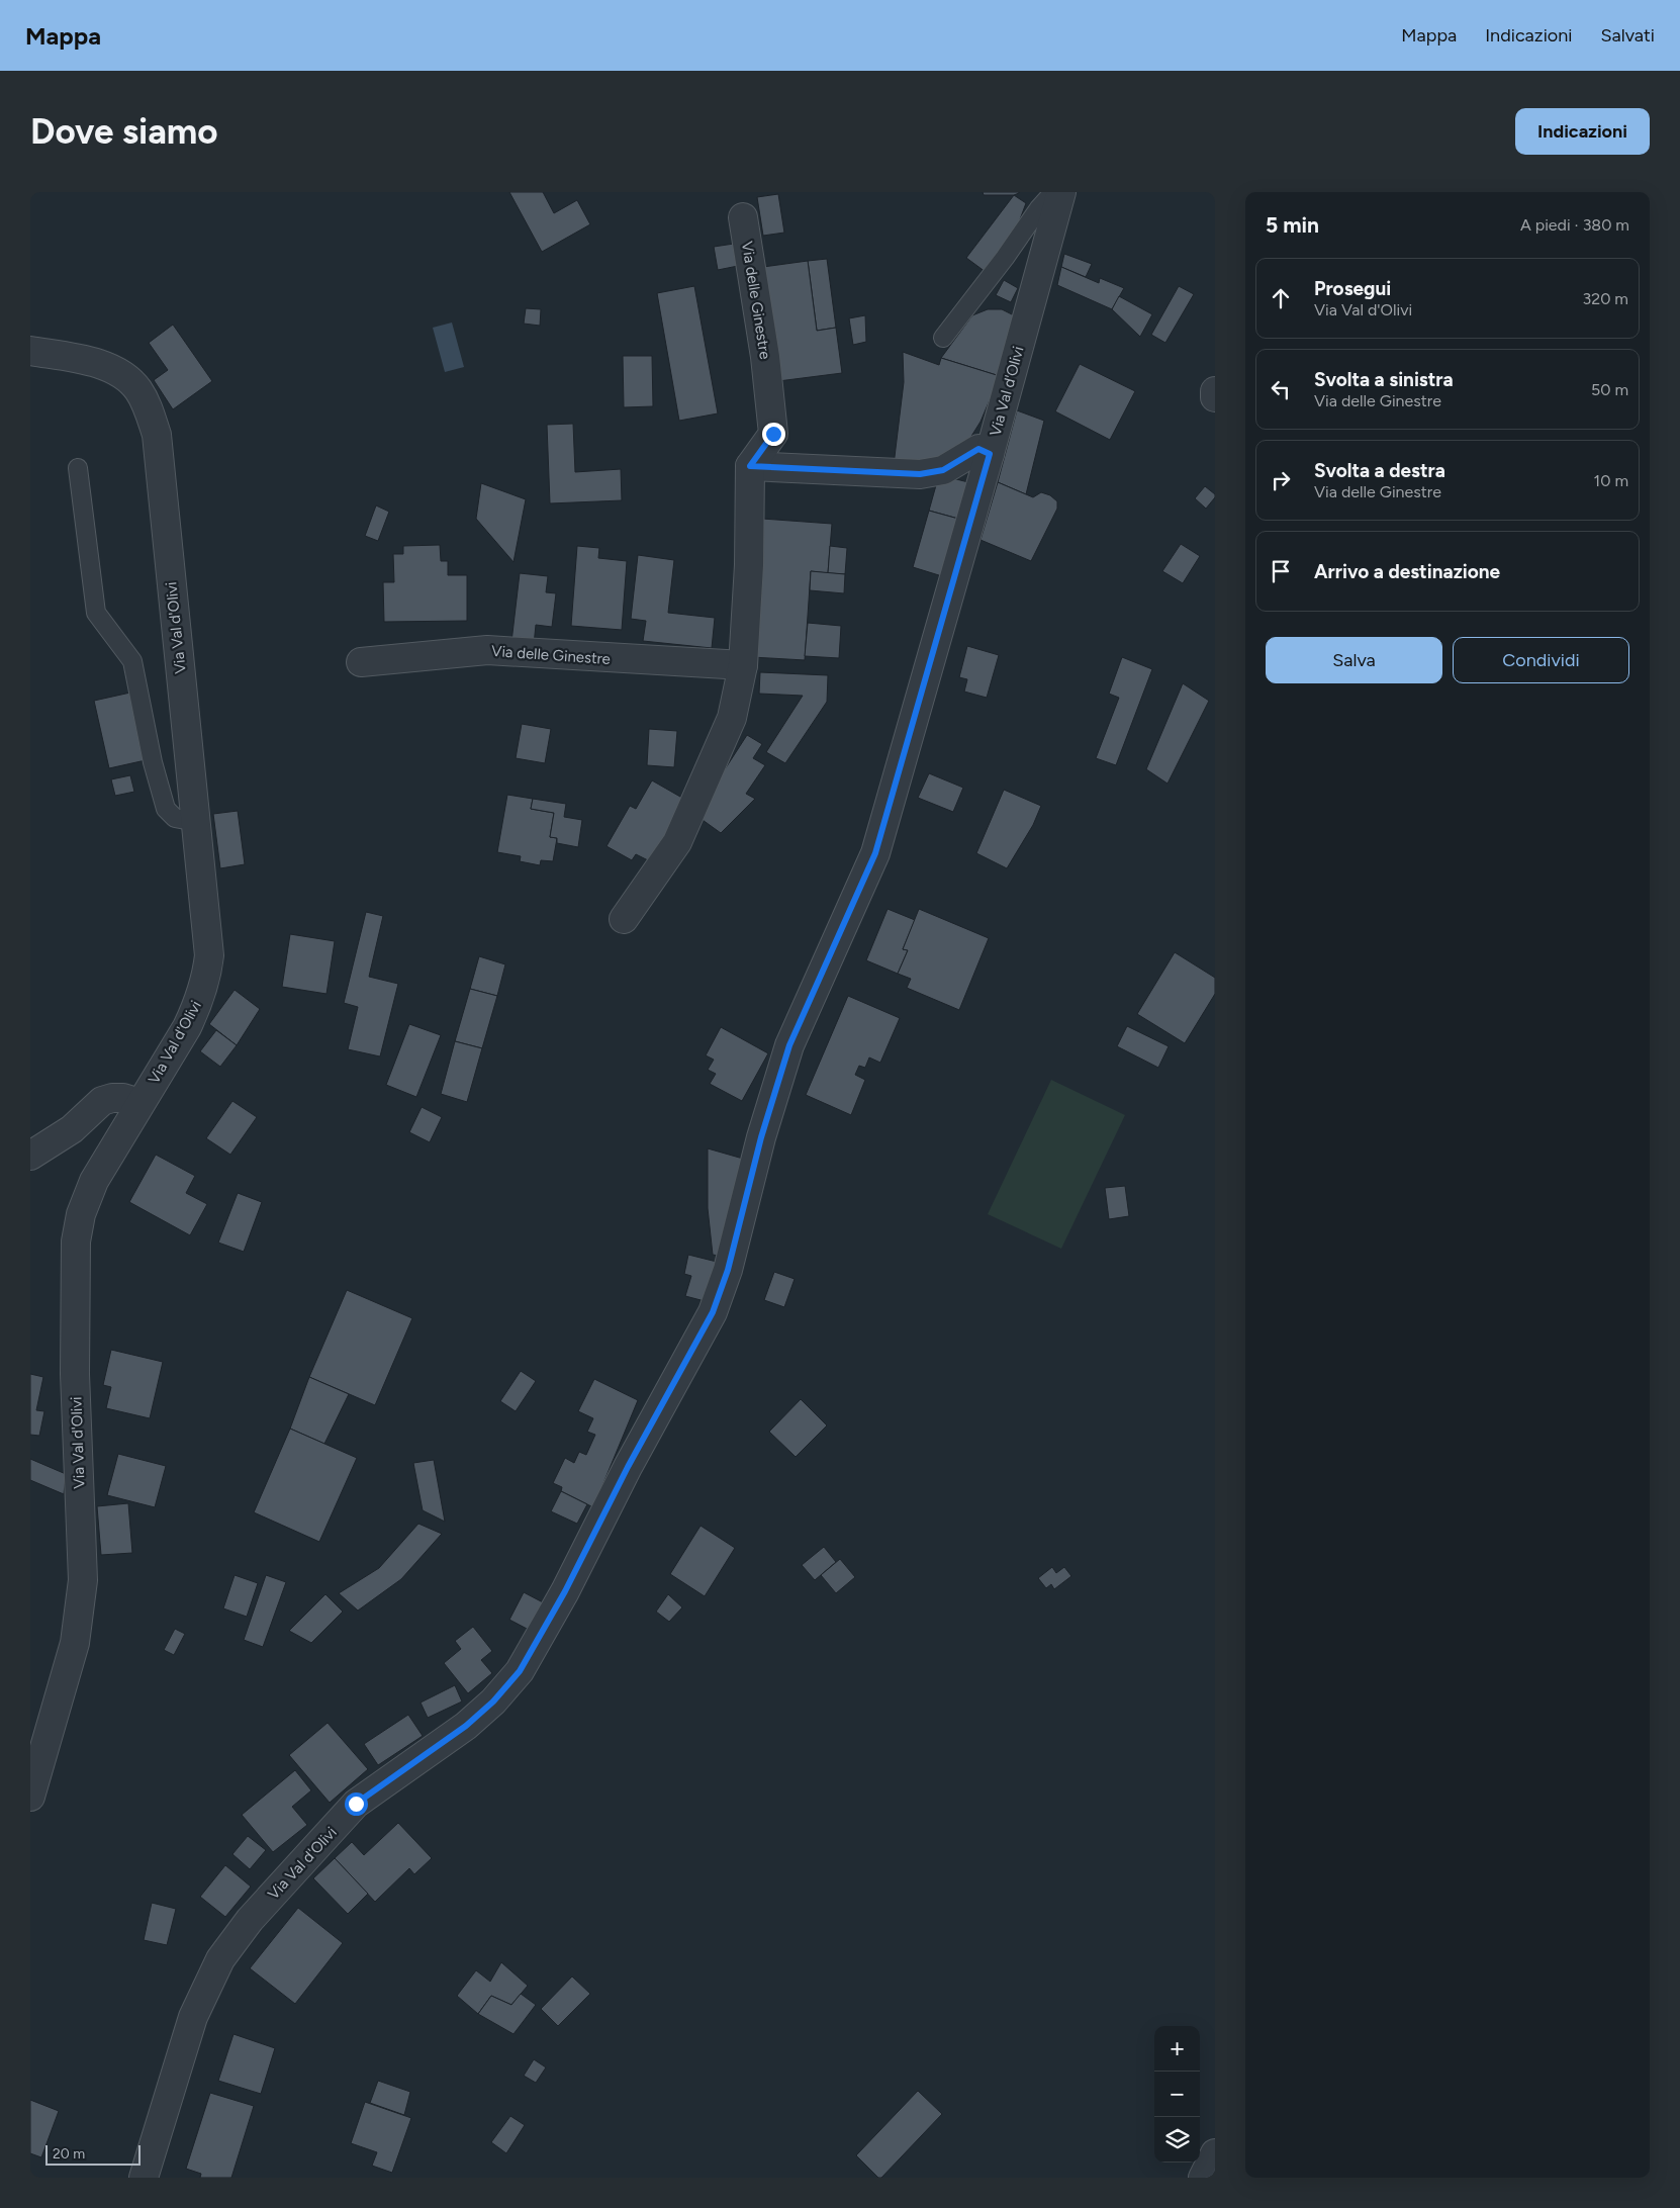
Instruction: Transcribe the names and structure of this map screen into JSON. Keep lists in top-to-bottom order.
{
  "streets": {
    "street": ["Via delle Ginestre", "Via Val d'Olivi"]
  },
  "scale_bar": "20 m",
  "page": {
    "header": "Mappa",
    "nav": ["Mappa", "Indicazioni", "Salvati"],
    "buttons": [
      "Indicazioni",
      ["Salva", "Condividi"]
    ],
    "title": "Dove siamo",
    "heading": ["5 min", "A piedi · 380 m"],
    "list": [
      ["Prosegui", "Via Val d'Olivi", "320 m"],
      ["Svolta a sinistra", "Via delle Ginestre", "50 m"],
      ["Svolta a destra", "Via delle Ginestre", "10 m"],
      "Arrivo a destinazione"
    ],
    "map_buttons": ["+", "−"],
    "scale": "20 m"
  }
}
